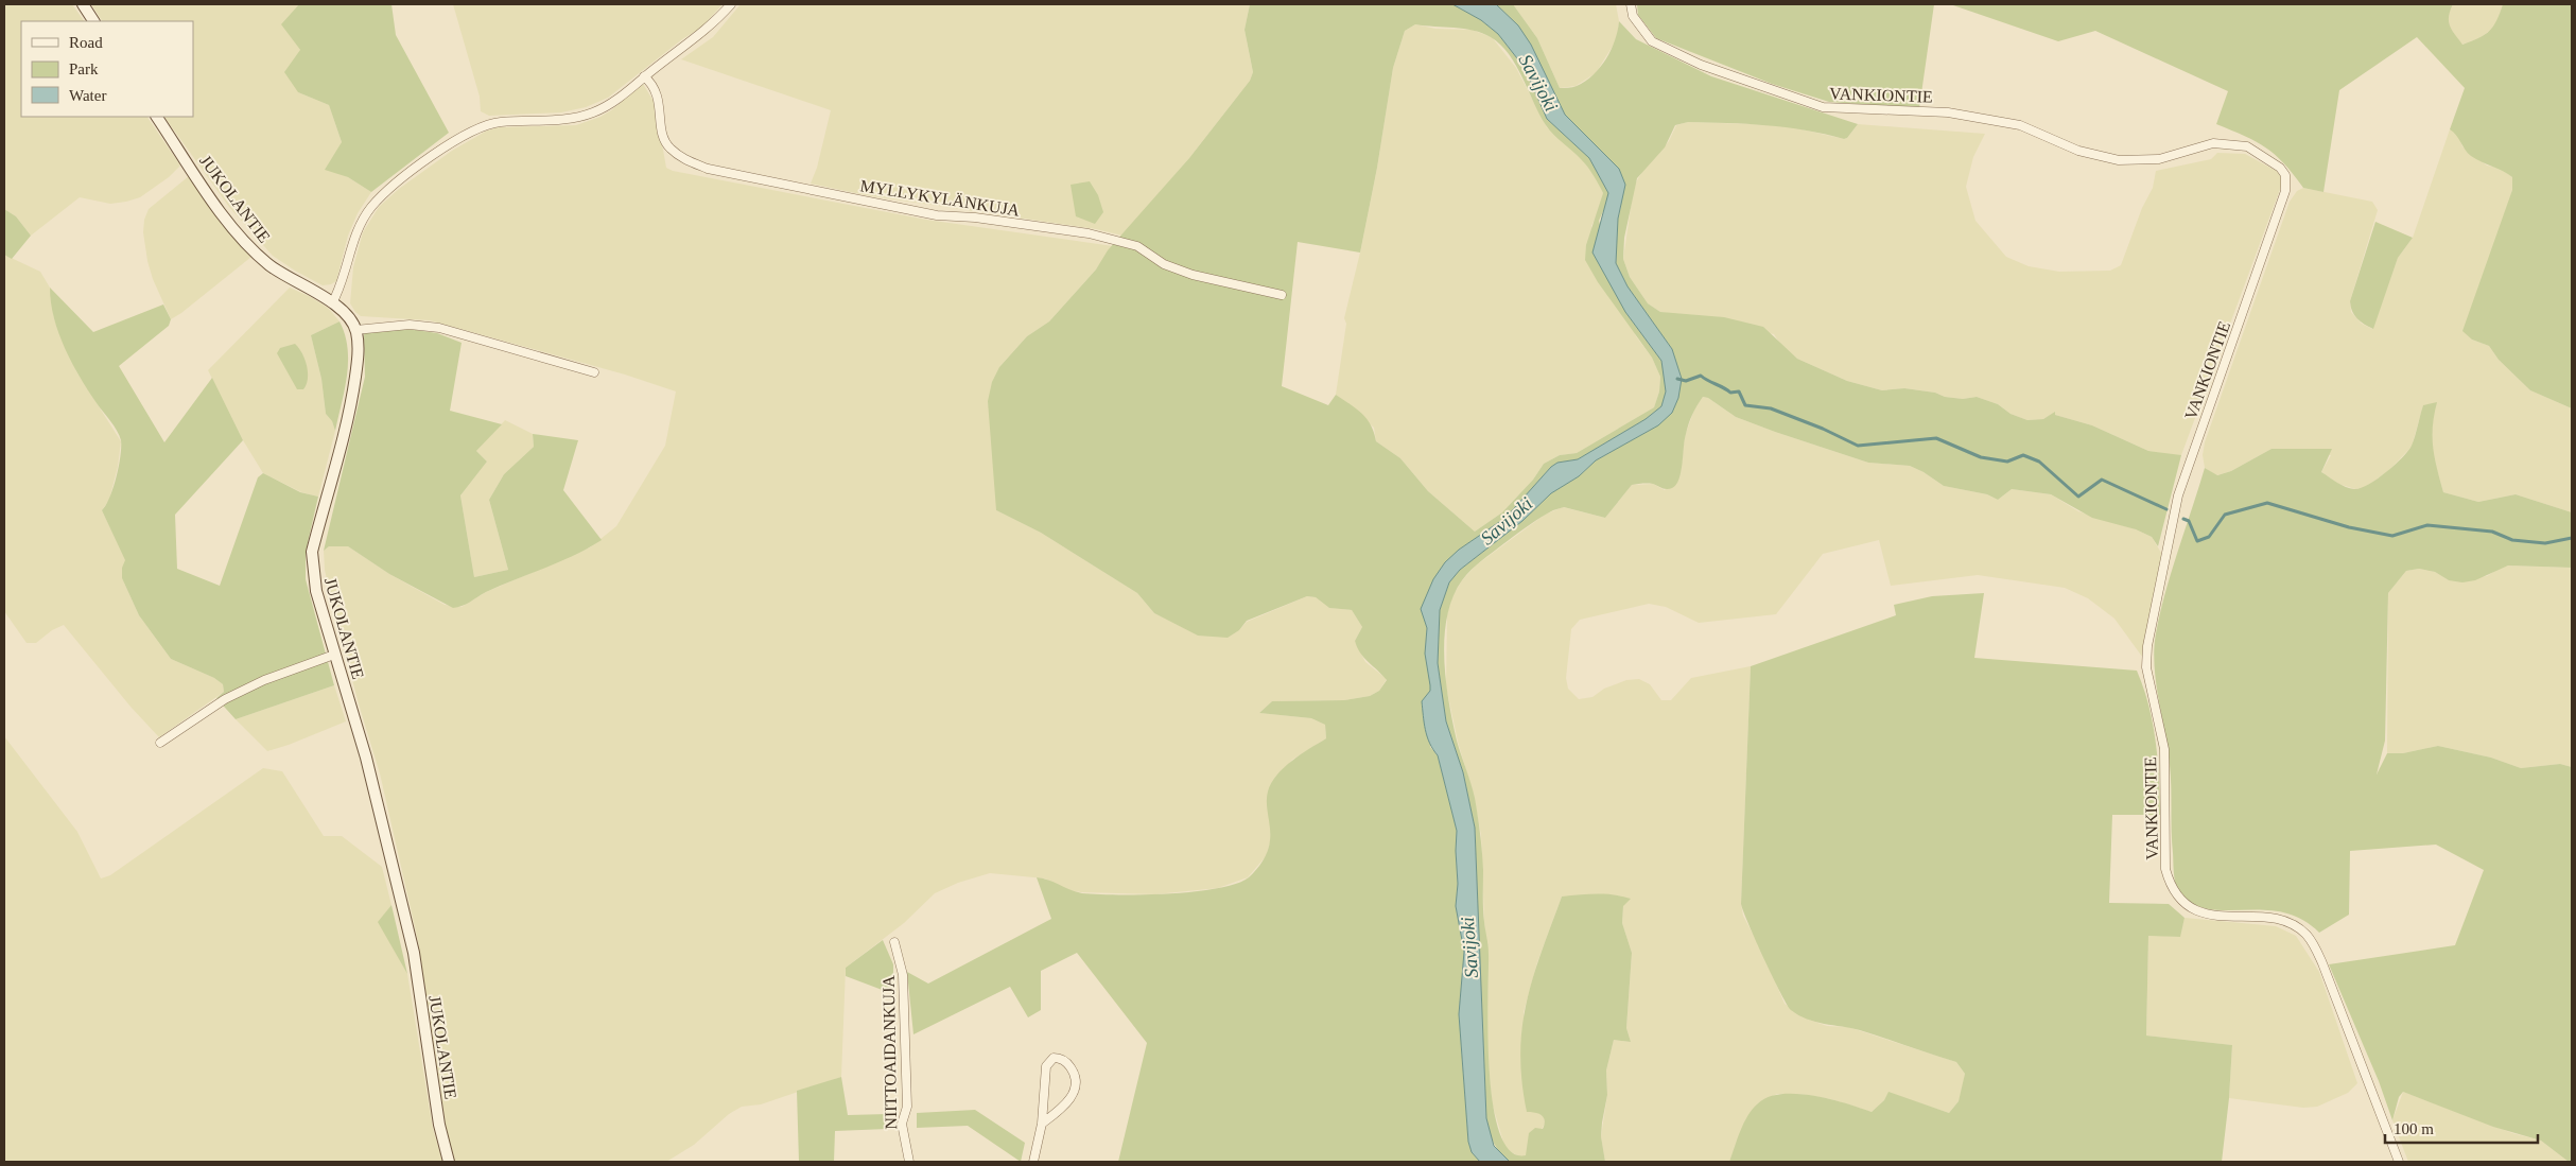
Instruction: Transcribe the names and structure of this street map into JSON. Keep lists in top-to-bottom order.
{
  "streets": {
    "street": [
      "VANKIONTIE",
      "MYLLYKYLÄNKUJA",
      "JUKOLANTIE",
      "NIITTOAIDANKUJA"
    ]
  },
  "water": ["Savijoki"],
  "legend": ["Road", "Park", "Water"],
  "scale_bar": "100 m"
}
